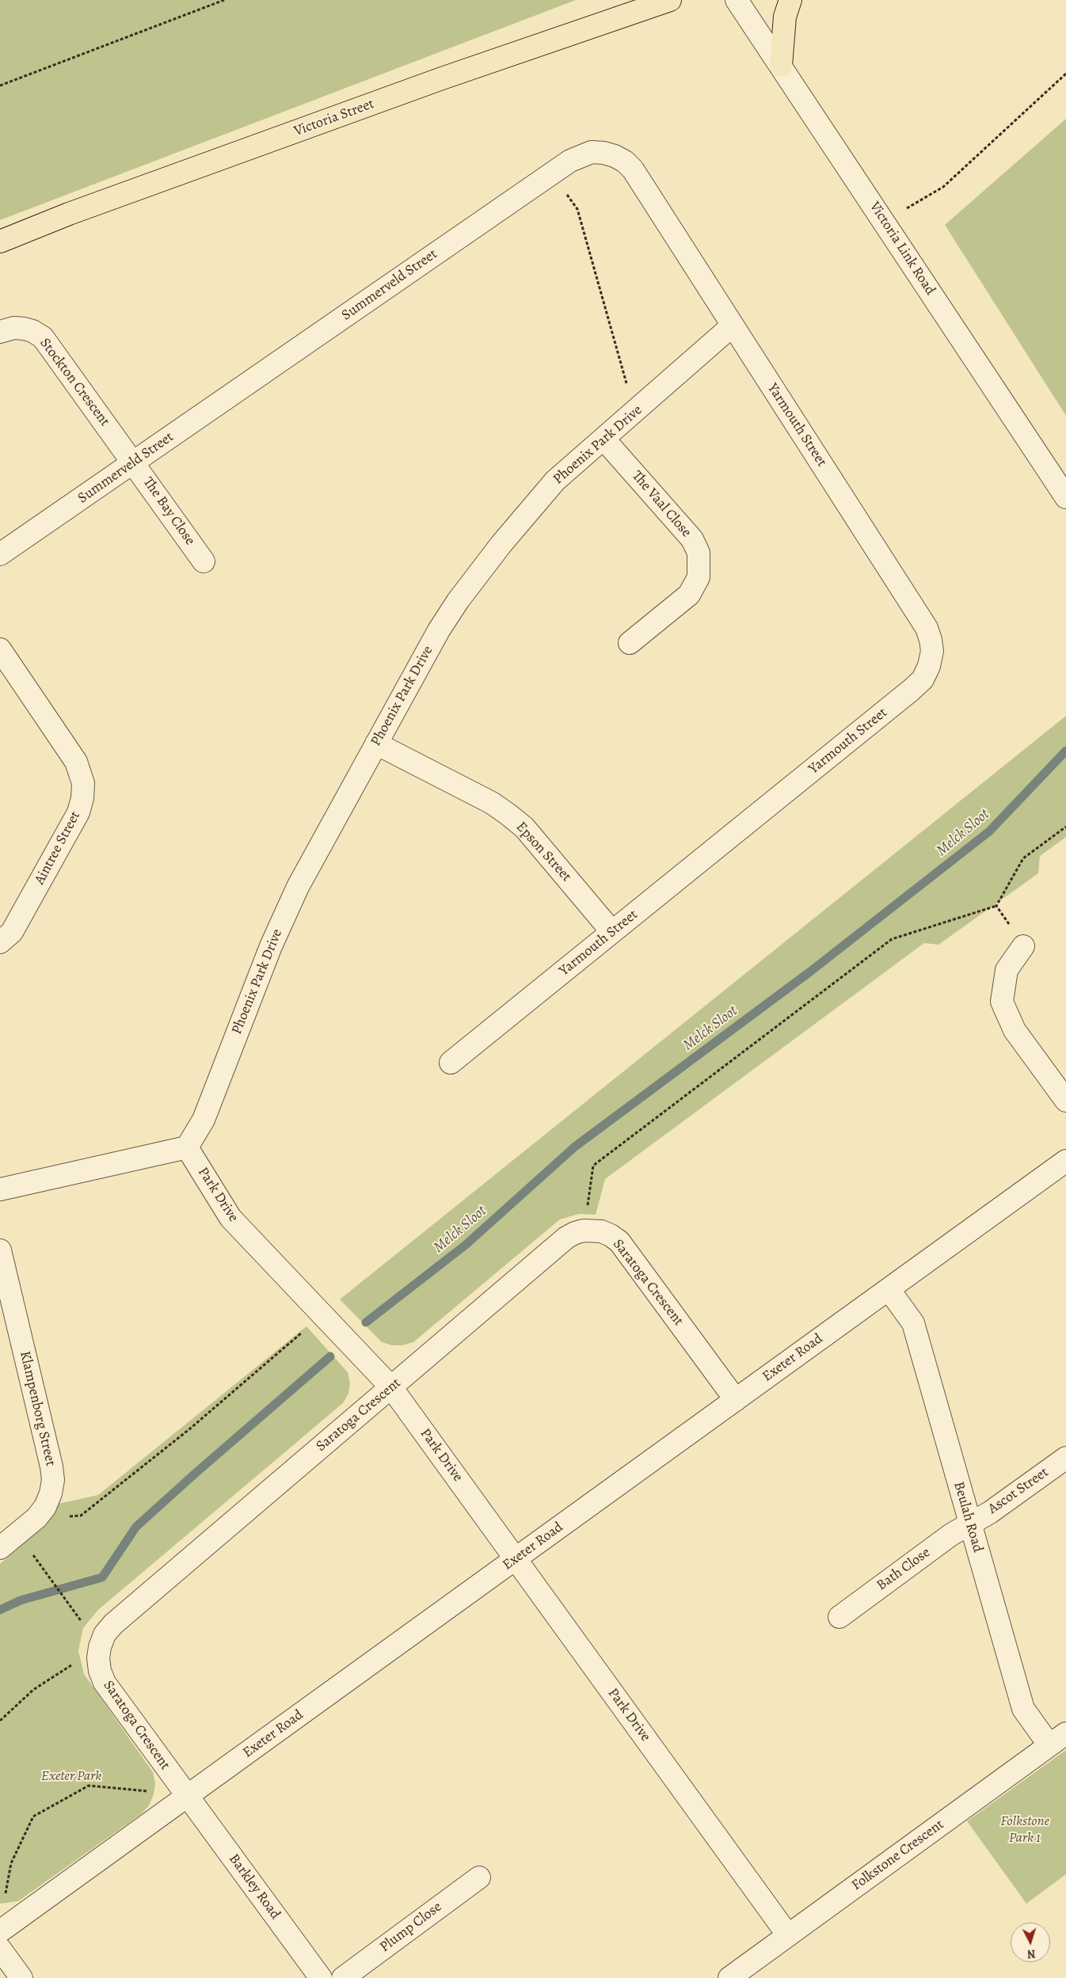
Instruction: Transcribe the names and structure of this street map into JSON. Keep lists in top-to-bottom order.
{
  "streets": {
    "main road": ["Victoria Street"],
    "street": [
      "Victoria Link Road",
      "Summerveld Street",
      "Stockton Crescent",
      "Yarmouth Street",
      "Phoenix Park Drive",
      "The Vaal Close",
      "The Bay Close",
      "Aintree Street",
      "Epson Street",
      "Park Drive",
      "Saratoga Crescent",
      "Exeter Road",
      "Klampenborg Street",
      "Ascot Street",
      "Beulah Road",
      "Bath Close",
      "Folkstone Crescent",
      "Barkley Road",
      "Plump Close"
    ]
  },
  "crossings": [
    ["Summerveld Street", "Stockton Crescent"],
    ["Summerveld Street", "Yarmouth Street"],
    ["Summerveld Street", "Phoenix Park Drive"],
    ["Summerveld Street", "The Bay Close"],
    ["Stockton Crescent", "The Bay Close"],
    ["Yarmouth Street", "Phoenix Park Drive"],
    ["Yarmouth Street", "Epson Street"],
    ["Phoenix Park Drive", "The Vaal Close"],
    ["Phoenix Park Drive", "Epson Street"],
    ["Phoenix Park Drive", "Park Drive"],
    ["Park Drive", "Saratoga Crescent"],
    ["Park Drive", "Exeter Road"],
    ["Park Drive", "Folkstone Crescent"],
    ["Saratoga Crescent", "Exeter Road"],
    ["Saratoga Crescent", "Barkley Road"],
    ["Exeter Road", "Beulah Road"],
    ["Exeter Road", "Barkley Road"],
    ["Ascot Street", "Beulah Road"],
    ["Ascot Street", "Bath Close"],
    ["Beulah Road", "Bath Close"],
    ["Beulah Road", "Folkstone Crescent"]
  ],
  "water": ["Melck Sloot"],
  "parks": ["Exeter Park", "Folkstone Park 1"],
  "north": "bottom"
}
